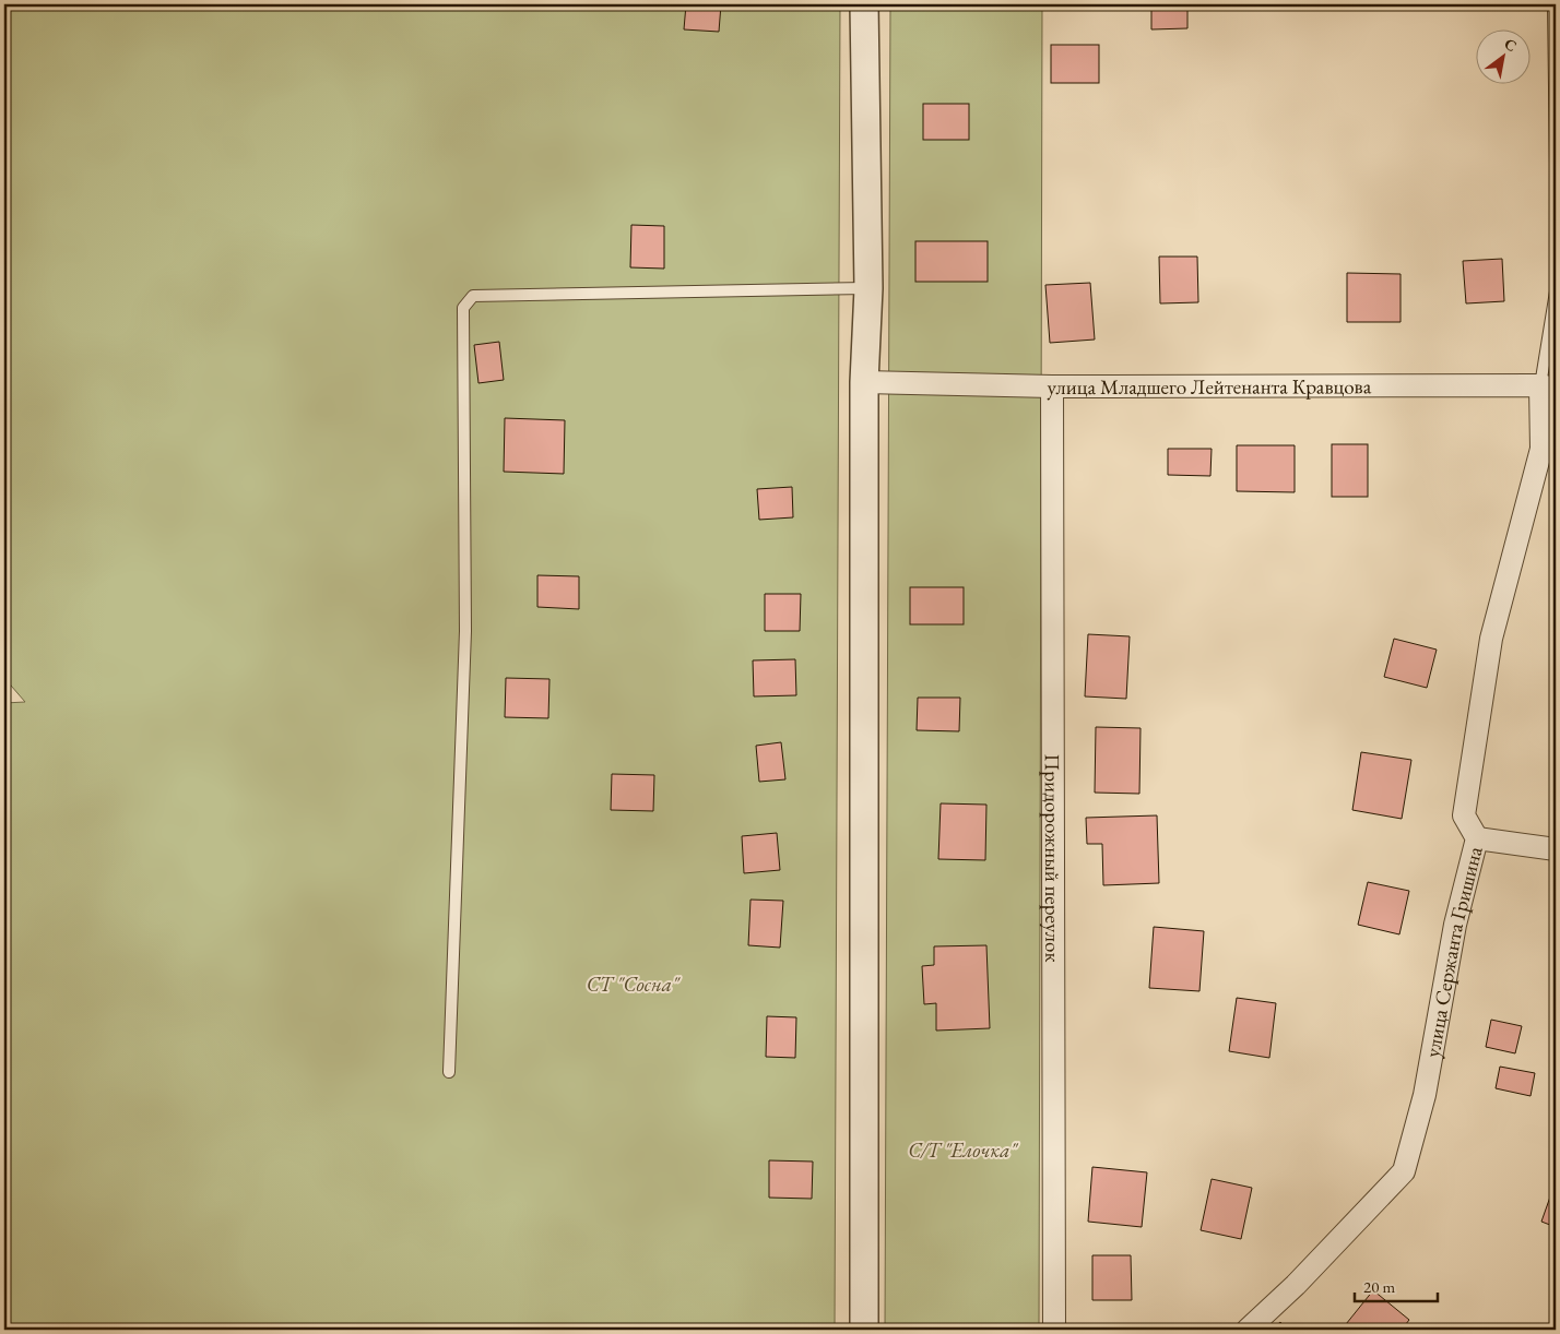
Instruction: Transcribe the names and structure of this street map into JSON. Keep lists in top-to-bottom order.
{
  "streets": {
    "street": ["улица Младшего Лейтенанта Кравцова", "Придорожный переулок", "улица Сержанта Гришина"]
  },
  "crossings": [
    ["улица Младшего Лейтенанта Кравцова", "Придорожный переулок"],
    ["улица Младшего Лейтенанта Кравцова", "улица Сержанта Гришина"]
  ],
  "parks": ["СТ \"Сосна\"", "С/Т \"Елочка\""],
  "scale_bar": "20 m",
  "north": "top right"
}
